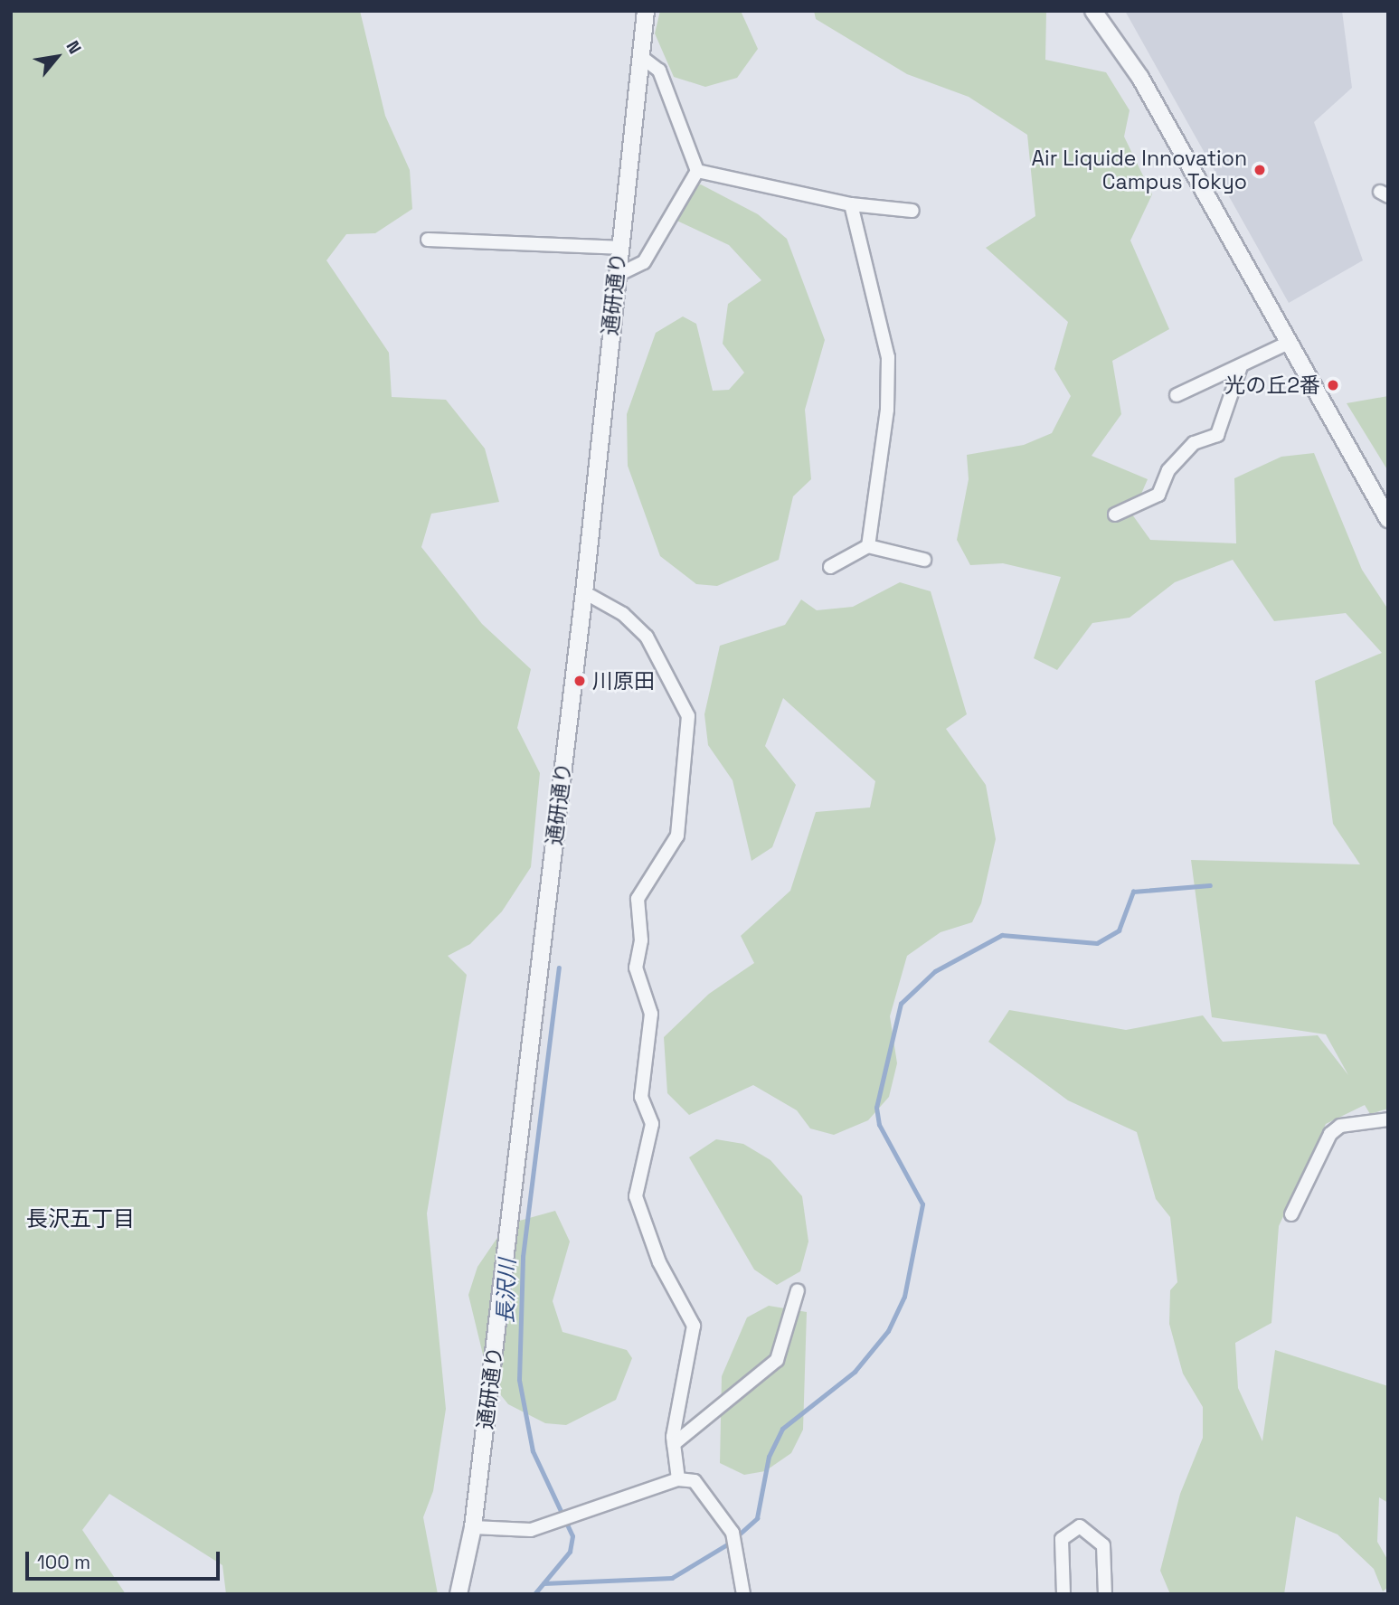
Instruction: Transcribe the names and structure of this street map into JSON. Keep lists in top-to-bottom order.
{
  "streets": {
    "street": ["通研通り"]
  },
  "districts": ["長沢五丁目"],
  "water": ["長沢川"],
  "places": ["Air Liquide Innovation Campus Tokyo", "光の丘2番", "川原田"],
  "scale_bar": "100 m",
  "north": "top right"
}
